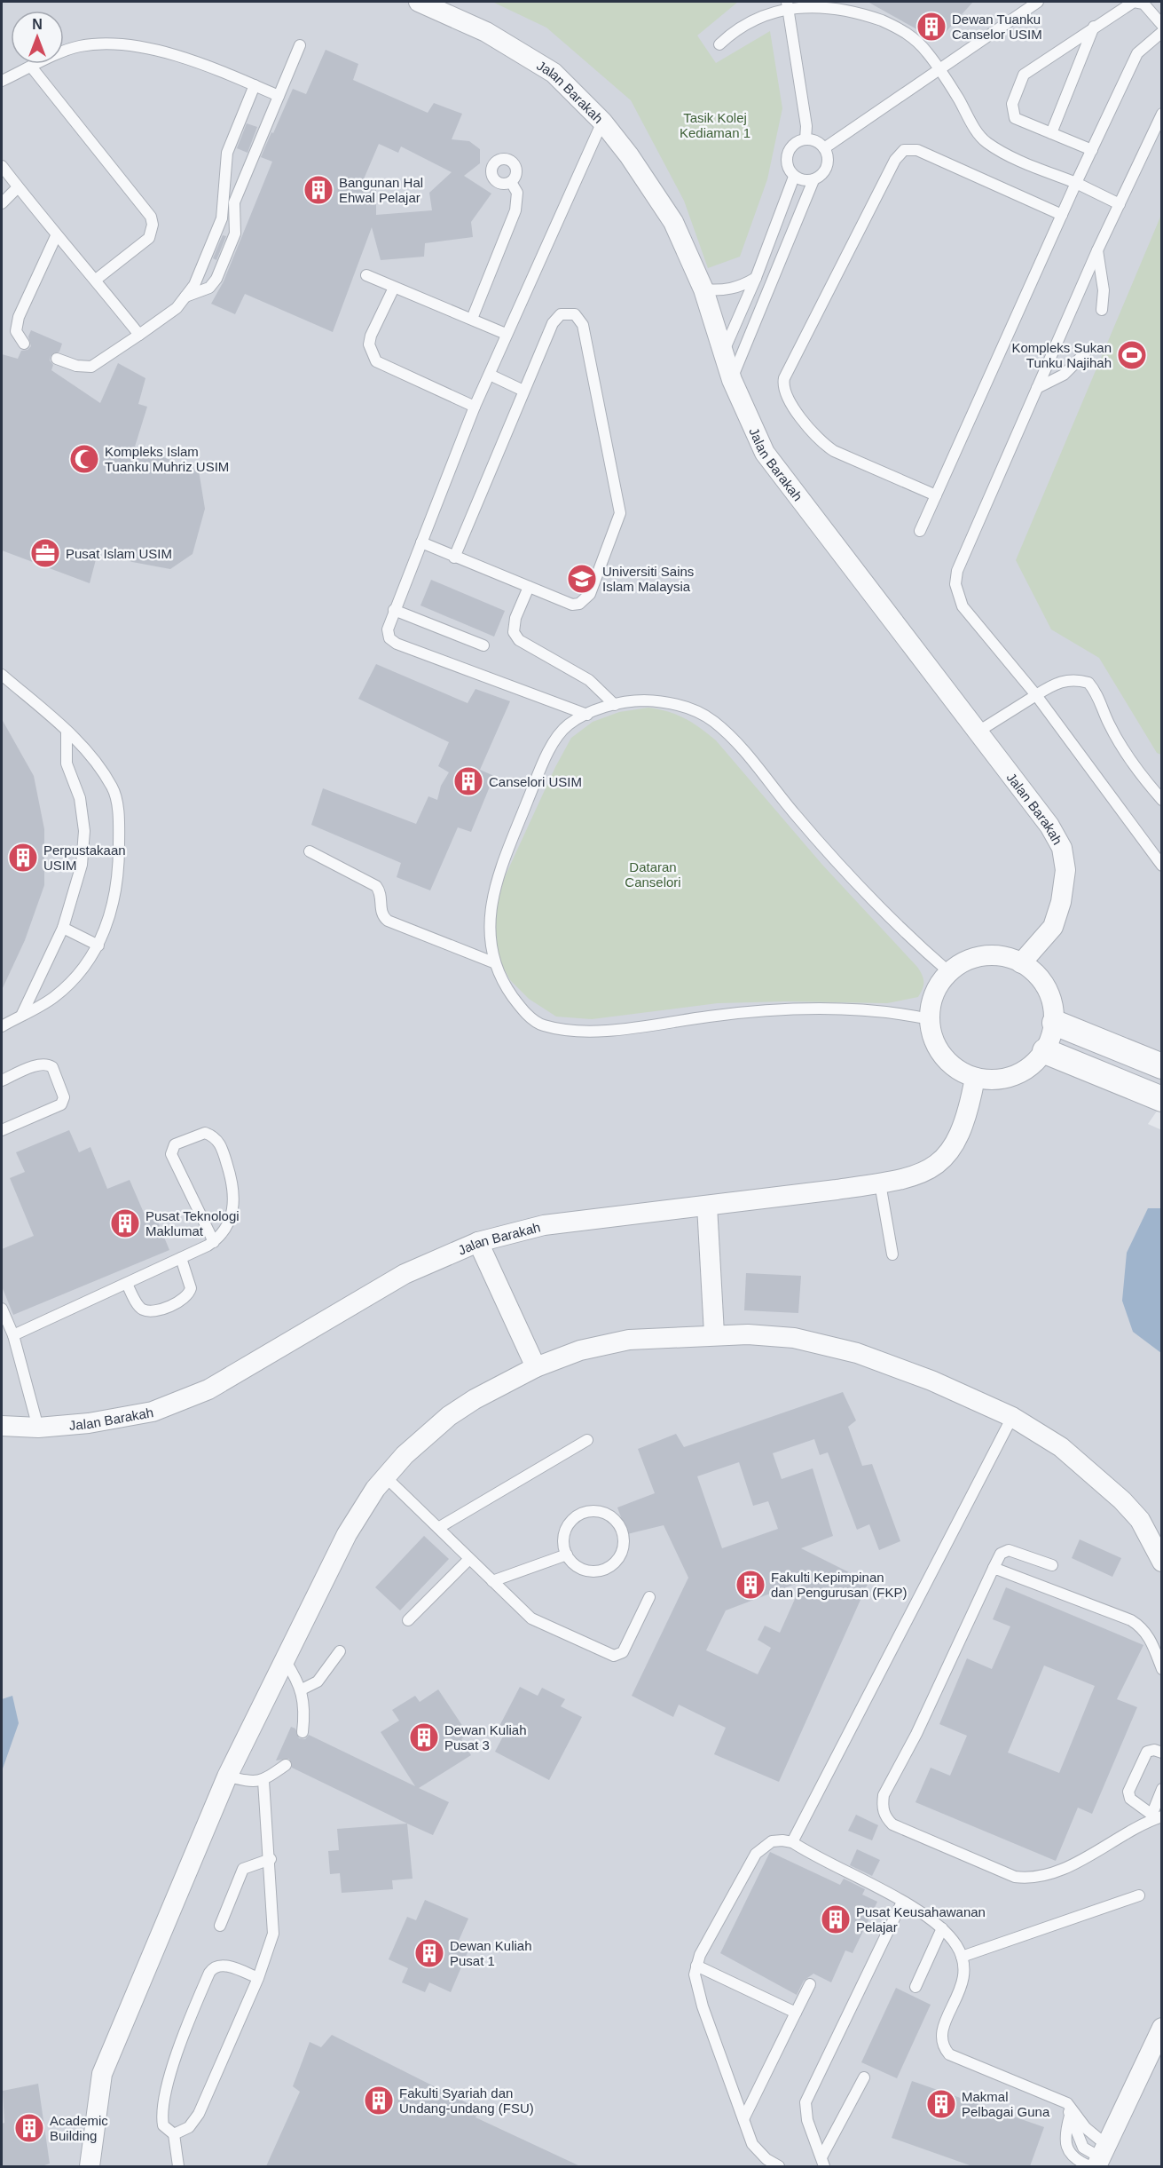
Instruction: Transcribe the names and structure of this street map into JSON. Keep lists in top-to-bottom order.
{
  "streets": {
    "street": ["Jalan Barakah"]
  },
  "parks": ["Tasik Kolej Kediaman 1", "Dataran Canselori"],
  "places": {
    "building": [
      "Dewan Tuanku Canselor USIM",
      "Bangunan Hal Ehwal Pelajar",
      "Canselori USIM",
      "Perpustakaan USIM",
      "Pusat Teknologi Maklumat",
      "Fakulti Kepimpinan dan Pengurusan (FKP)",
      "Dewan Kuliah Pusat 3",
      "Pusat Keusahawanan Pelajar",
      "Dewan Kuliah Pusat 1",
      "Fakulti Syariah dan Undang-undang (FSU)",
      "Makmal Pelbagai Guna",
      "Academic Building"
    ],
    "sports": ["Kompleks Sukan Tunku Najihah"],
    "mosque": ["Kompleks Islam Tuanku Muhriz USIM"],
    "office": ["Pusat Islam USIM"],
    "school or university": ["Universiti Sains Islam Malaysia"]
  },
  "north": "top"
}
